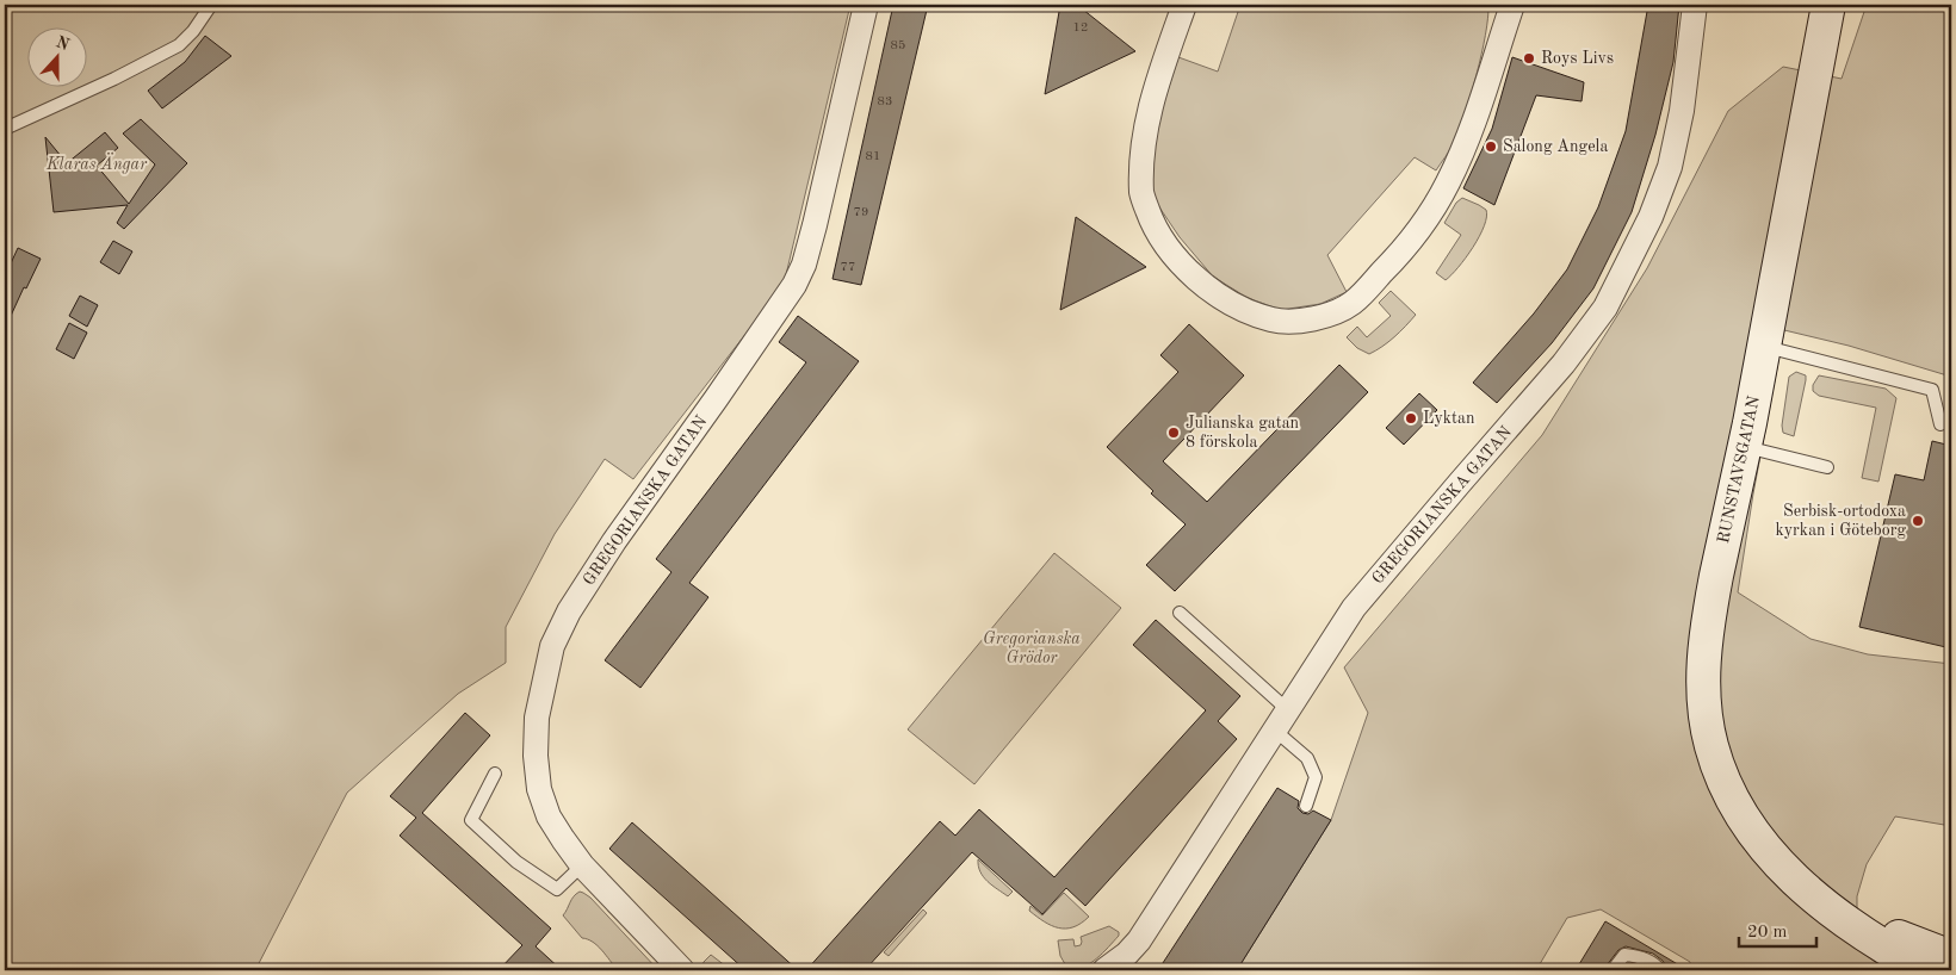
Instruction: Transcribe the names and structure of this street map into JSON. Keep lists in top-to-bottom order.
{
  "streets": {
    "street": ["RUNSTAVSGATAN", "GREGORIANSKA GATAN"]
  },
  "parks": ["Klaras Ängar", "Gregorianska Grödor"],
  "places": [
    "Roys Livs",
    "Salong Angela",
    "Lyktan",
    "Julianska gatan 8 förskola",
    "Serbisk-ortodoxa kyrkan i Göteborg"
  ],
  "house_numbers": [
    "12",
    "85",
    "83",
    "81",
    "79",
    "77"
  ],
  "scale_bar": "20 m",
  "north": "top"
}
